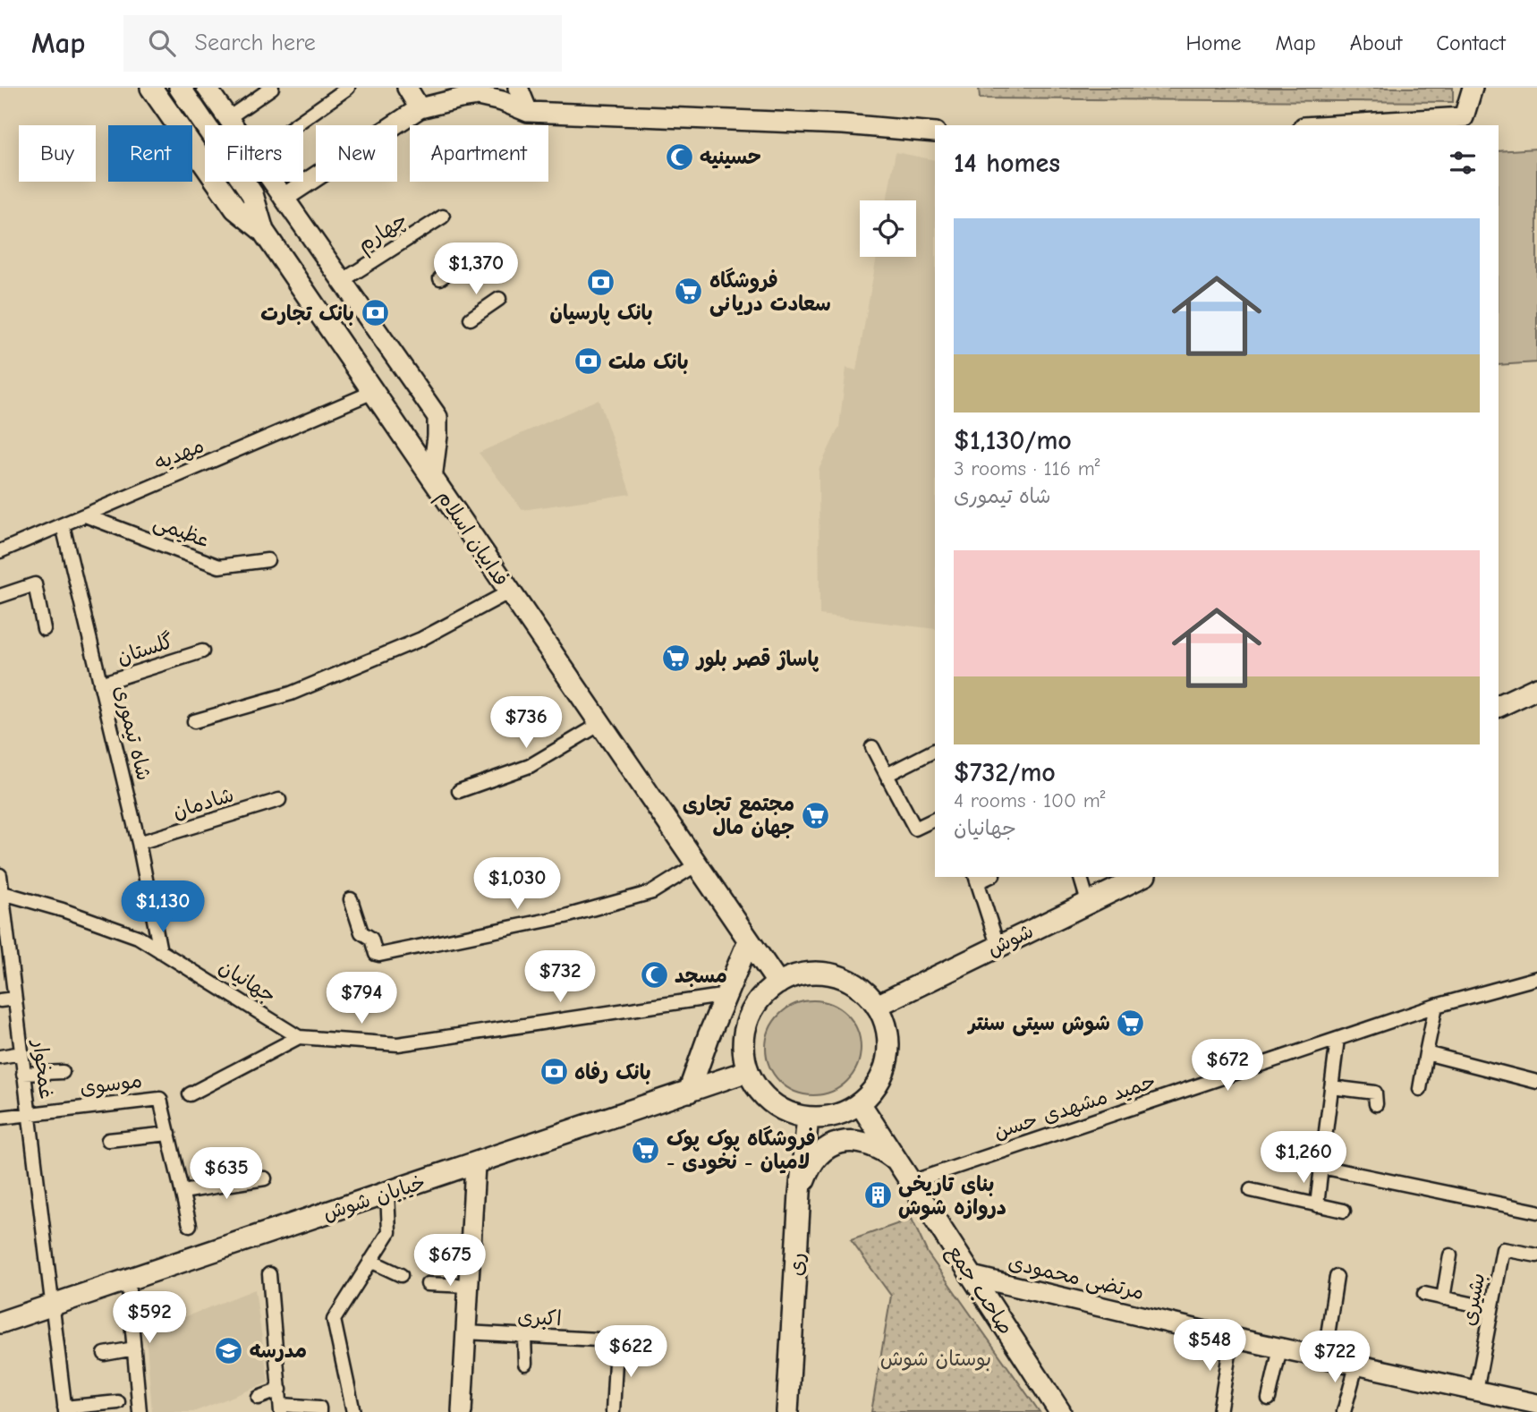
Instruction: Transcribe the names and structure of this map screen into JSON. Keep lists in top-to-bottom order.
{
  "streets": {
    "main road": [
      "فداییان اسلام",
      "شوش",
      "خیابان شوش",
      "ری",
      "صاحب جمع"
    ],
    "street": [
      "چهارم",
      "مهدیه",
      "عظیمی",
      "گلستان",
      "شاه تیموری",
      "شادمان",
      "جهانیان",
      "غمخوار",
      "موسوی",
      "حمید مشهدی حسن",
      "مرتضی محمودی",
      "بشیری",
      "اکبری"
    ]
  },
  "crossings": [
    ["مهدیه", "عظیمی"],
    ["مهدیه", "فداییان اسلام"],
    ["مهدیه", "شاه تیموری"],
    ["فداییان اسلام", "شوش"],
    ["فداییان اسلام", "خیابان شوش"],
    ["فداییان اسلام", "ری"],
    ["فداییان اسلام", "صاحب جمع"],
    ["گلستان", "شاه تیموری"],
    ["شاه تیموری", "شادمان"],
    ["شاه تیموری", "جهانیان"],
    ["شوش", "خیابان شوش"],
    ["شوش", "ری"],
    ["شوش", "صاحب جمع"],
    ["جهانیان", "غمخوار"],
    ["غمخوار", "موسوی"],
    ["غمخوار", "خیابان شوش"],
    ["حمید مشهدی حسن", "صاحب جمع"],
    ["خیابان شوش", "ری"],
    ["خیابان شوش", "صاحب جمع"],
    ["ری", "صاحب جمع"],
    ["مرتضی محمودی", "صاحب جمع"],
    ["مرتضی محمودی", "بشیری"]
  ],
  "parks": ["بوستان شوش"],
  "places": {
    "mosque": ["حسینیه", "مسجد"],
    "bank": [
      "بانک پارسیان",
      "بانک تجارت",
      "بانک ملت",
      "بانک رفاه"
    ],
    "supermarket": [
      "فروشگاه سعادت دریانی",
      "پاساژ قصر بلور",
      "مجتمع تجاری جهان مال",
      "شوش سیتی سنتر",
      "فروشگاه پوک پوک - لاميان - نخودی"
    ],
    "building": ["بنای تاریخی دروازه شوش"],
    "school or university": ["مدرسه"]
  },
  "page": {
    "header": "Map",
    "search": "Search here",
    "nav": [
      "Home",
      "Map",
      "About",
      "Contact"
    ],
    "chip": [
      "Buy",
      "Rent",
      "Filters",
      "New",
      "Apartment"
    ],
    "heading": "14 homes",
    "list": [
      {
        "name": "$1,130/mo",
        "note": "3 rooms · 116 m² · شاه تیموری"
      },
      {
        "name": "$732/mo",
        "note": "4 rooms · 100 m² · جهانیان"
      }
    ],
    "price": [
      "$1,370",
      "$736",
      "$1,030",
      "$1,130",
      "$732",
      "$794",
      "$672",
      "$1,260",
      "$635",
      "$675",
      "$592",
      "$548",
      "$622",
      "$722"
    ]
  }
}
